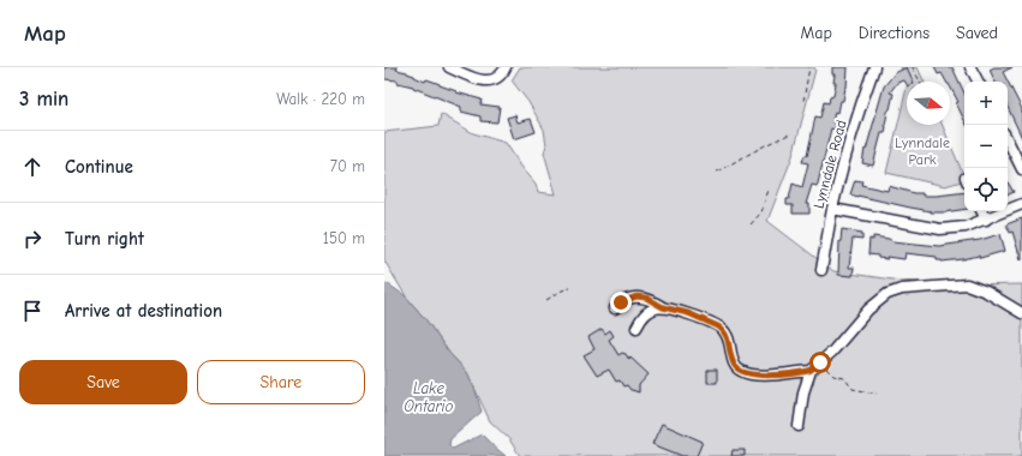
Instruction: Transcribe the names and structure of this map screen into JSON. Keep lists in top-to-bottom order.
{
  "streets": {
    "street": ["Lynndale Road"]
  },
  "water": ["Lake Ontario"],
  "parks": ["Lynndale Park"],
  "north": "right",
  "page": {
    "header": "Map",
    "nav": ["Map", "Directions", "Saved"],
    "heading": ["3 min", "Walk · 220 m"],
    "map_buttons": ["+", "−"],
    "list": [
      ["Continue", "70 m"],
      ["Turn right", "150 m"],
      "Arrive at destination"
    ],
    "buttons": ["Save", "Share"]
  }
}
